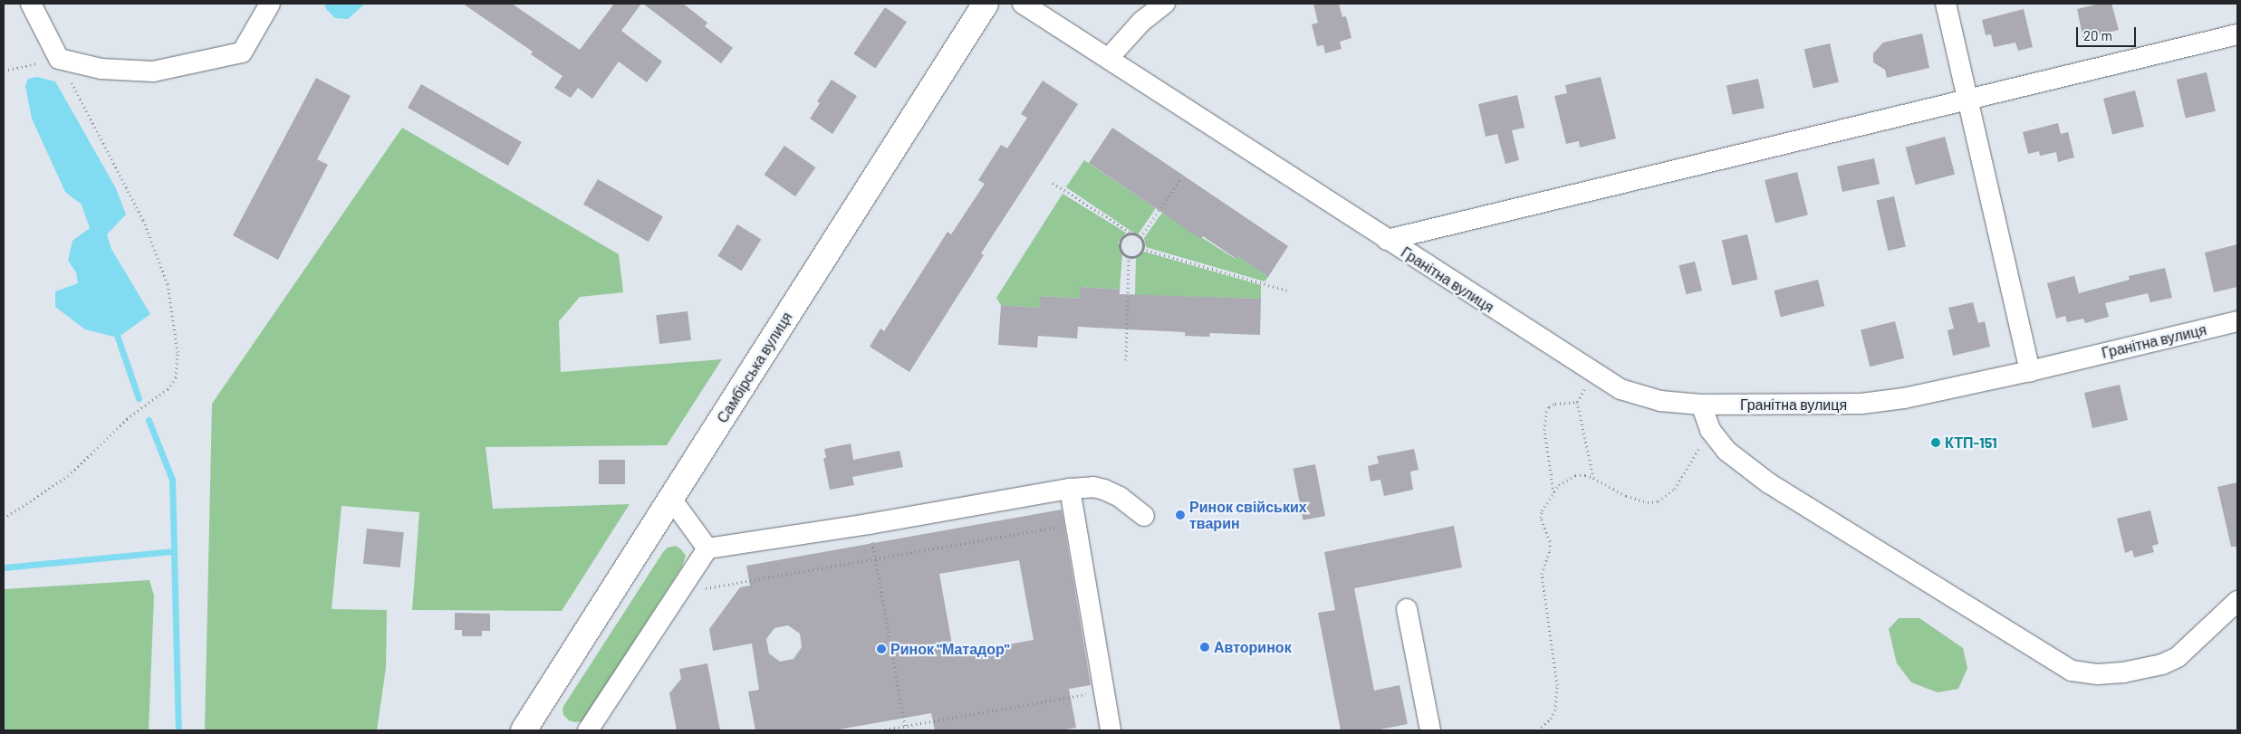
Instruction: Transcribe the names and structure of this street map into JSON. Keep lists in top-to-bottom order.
{
  "streets": {
    "main road": ["Самбірська вулиця"],
    "street": ["Гранітна вулиця"]
  },
  "places": [
    "КТП-151",
    "Ринок свійських тварин",
    "Авторинок",
    "Ринок \"Матадор\""
  ],
  "scale_bar": "20 m"
}
